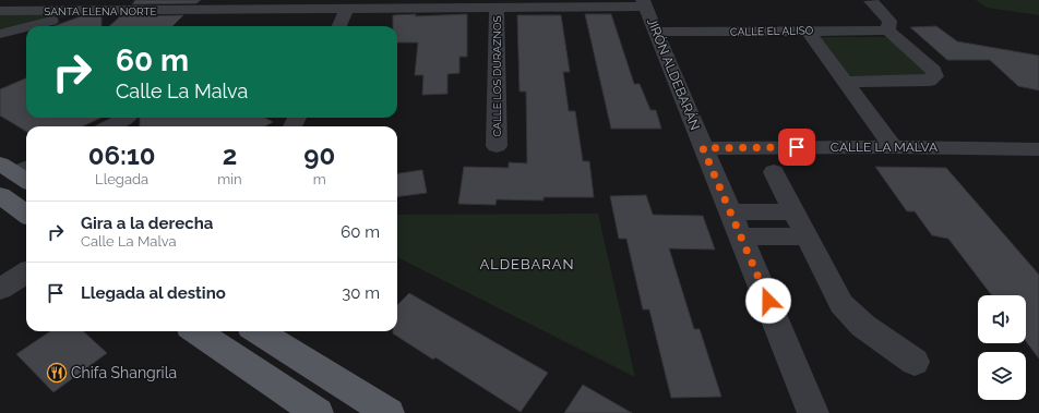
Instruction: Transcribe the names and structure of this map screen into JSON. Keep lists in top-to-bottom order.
{
  "streets": {
    "street": [
      "SANTA ELENA NORTE",
      "CALLE EL ALISO",
      "JIRÓN ALDEBARÁN",
      "CALLE LOS DURAZNOS",
      "CALLE LA MALVA"
    ]
  },
  "crossings": [
    ["SANTA ELENA NORTE", "JIRÓN ALDEBARÁN"],
    ["SANTA ELENA NORTE", "CALLE LOS DURAZNOS"],
    ["CALLE EL ALISO", "JIRÓN ALDEBARÁN"],
    ["JIRÓN ALDEBARÁN", "CALLE LA MALVA"]
  ],
  "districts": ["ALDEBARAN"],
  "places": {
    "restaurant": ["Chifa Shangrila"]
  },
  "page": {
    "turn": ["60 m", "Calle La Malva"],
    "eta": [
      "06:10",
      "Llegada",
      "2",
      "min",
      "90",
      "m"
    ],
    "list": [
      {
        "name": "Gira a la derecha",
        "note": "Calle La Malva",
        "value": "60 m"
      },
      {
        "name": "Llegada al destino",
        "value": "30 m"
      }
    ]
  }
}
